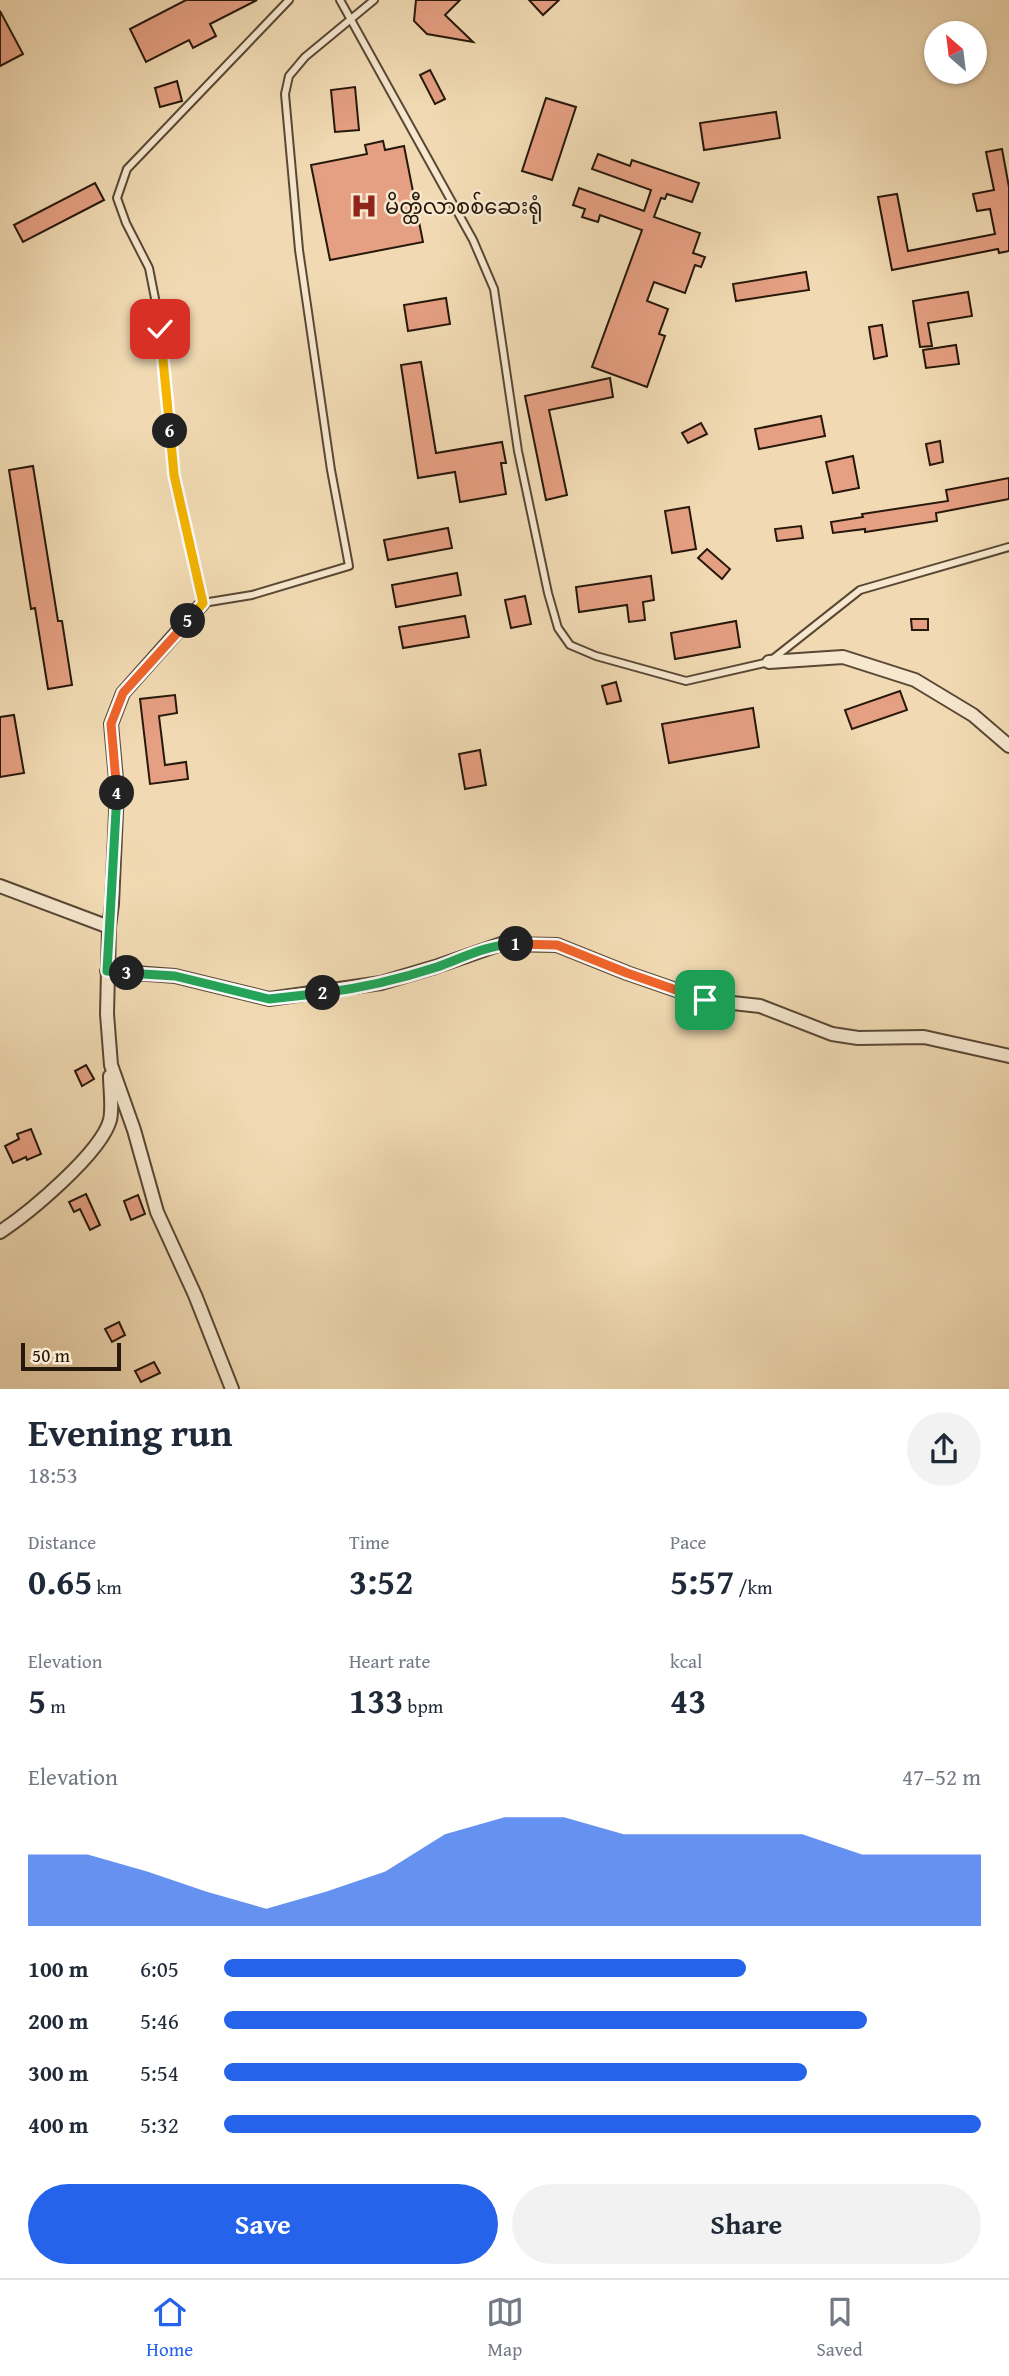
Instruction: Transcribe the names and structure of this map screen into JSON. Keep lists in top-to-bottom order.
{
  "places": {
    "hospital": ["မိတ္ထီလာစစ်ဆေးရုံ"]
  },
  "scale_bar": "50 m",
  "north": "top left",
  "page": {
    "pins": [
      "6",
      "5",
      "4",
      "1",
      "3",
      "2"
    ],
    "scale": "50 m",
    "heading": ["Evening run", "18:53"],
    "stats": [
      ["Distance", "0.65 km"],
      ["Time", "3:52"],
      ["Pace", "5:57 /km"],
      ["Elevation", "5 m"],
      ["Heart rate", "133 bpm"],
      ["kcal", "43"]
    ],
    "chart": ["Elevation", "47–52 m"],
    "list": [
      {
        "name": "100 m",
        "note": "6:05"
      },
      {
        "name": "200 m",
        "note": "5:46"
      },
      {
        "name": "300 m",
        "note": "5:54"
      },
      {
        "name": "400 m",
        "note": "5:32"
      }
    ],
    "buttons": ["Save", "Share"],
    "tabs": ["Home", "Map", "Saved"]
  }
}
